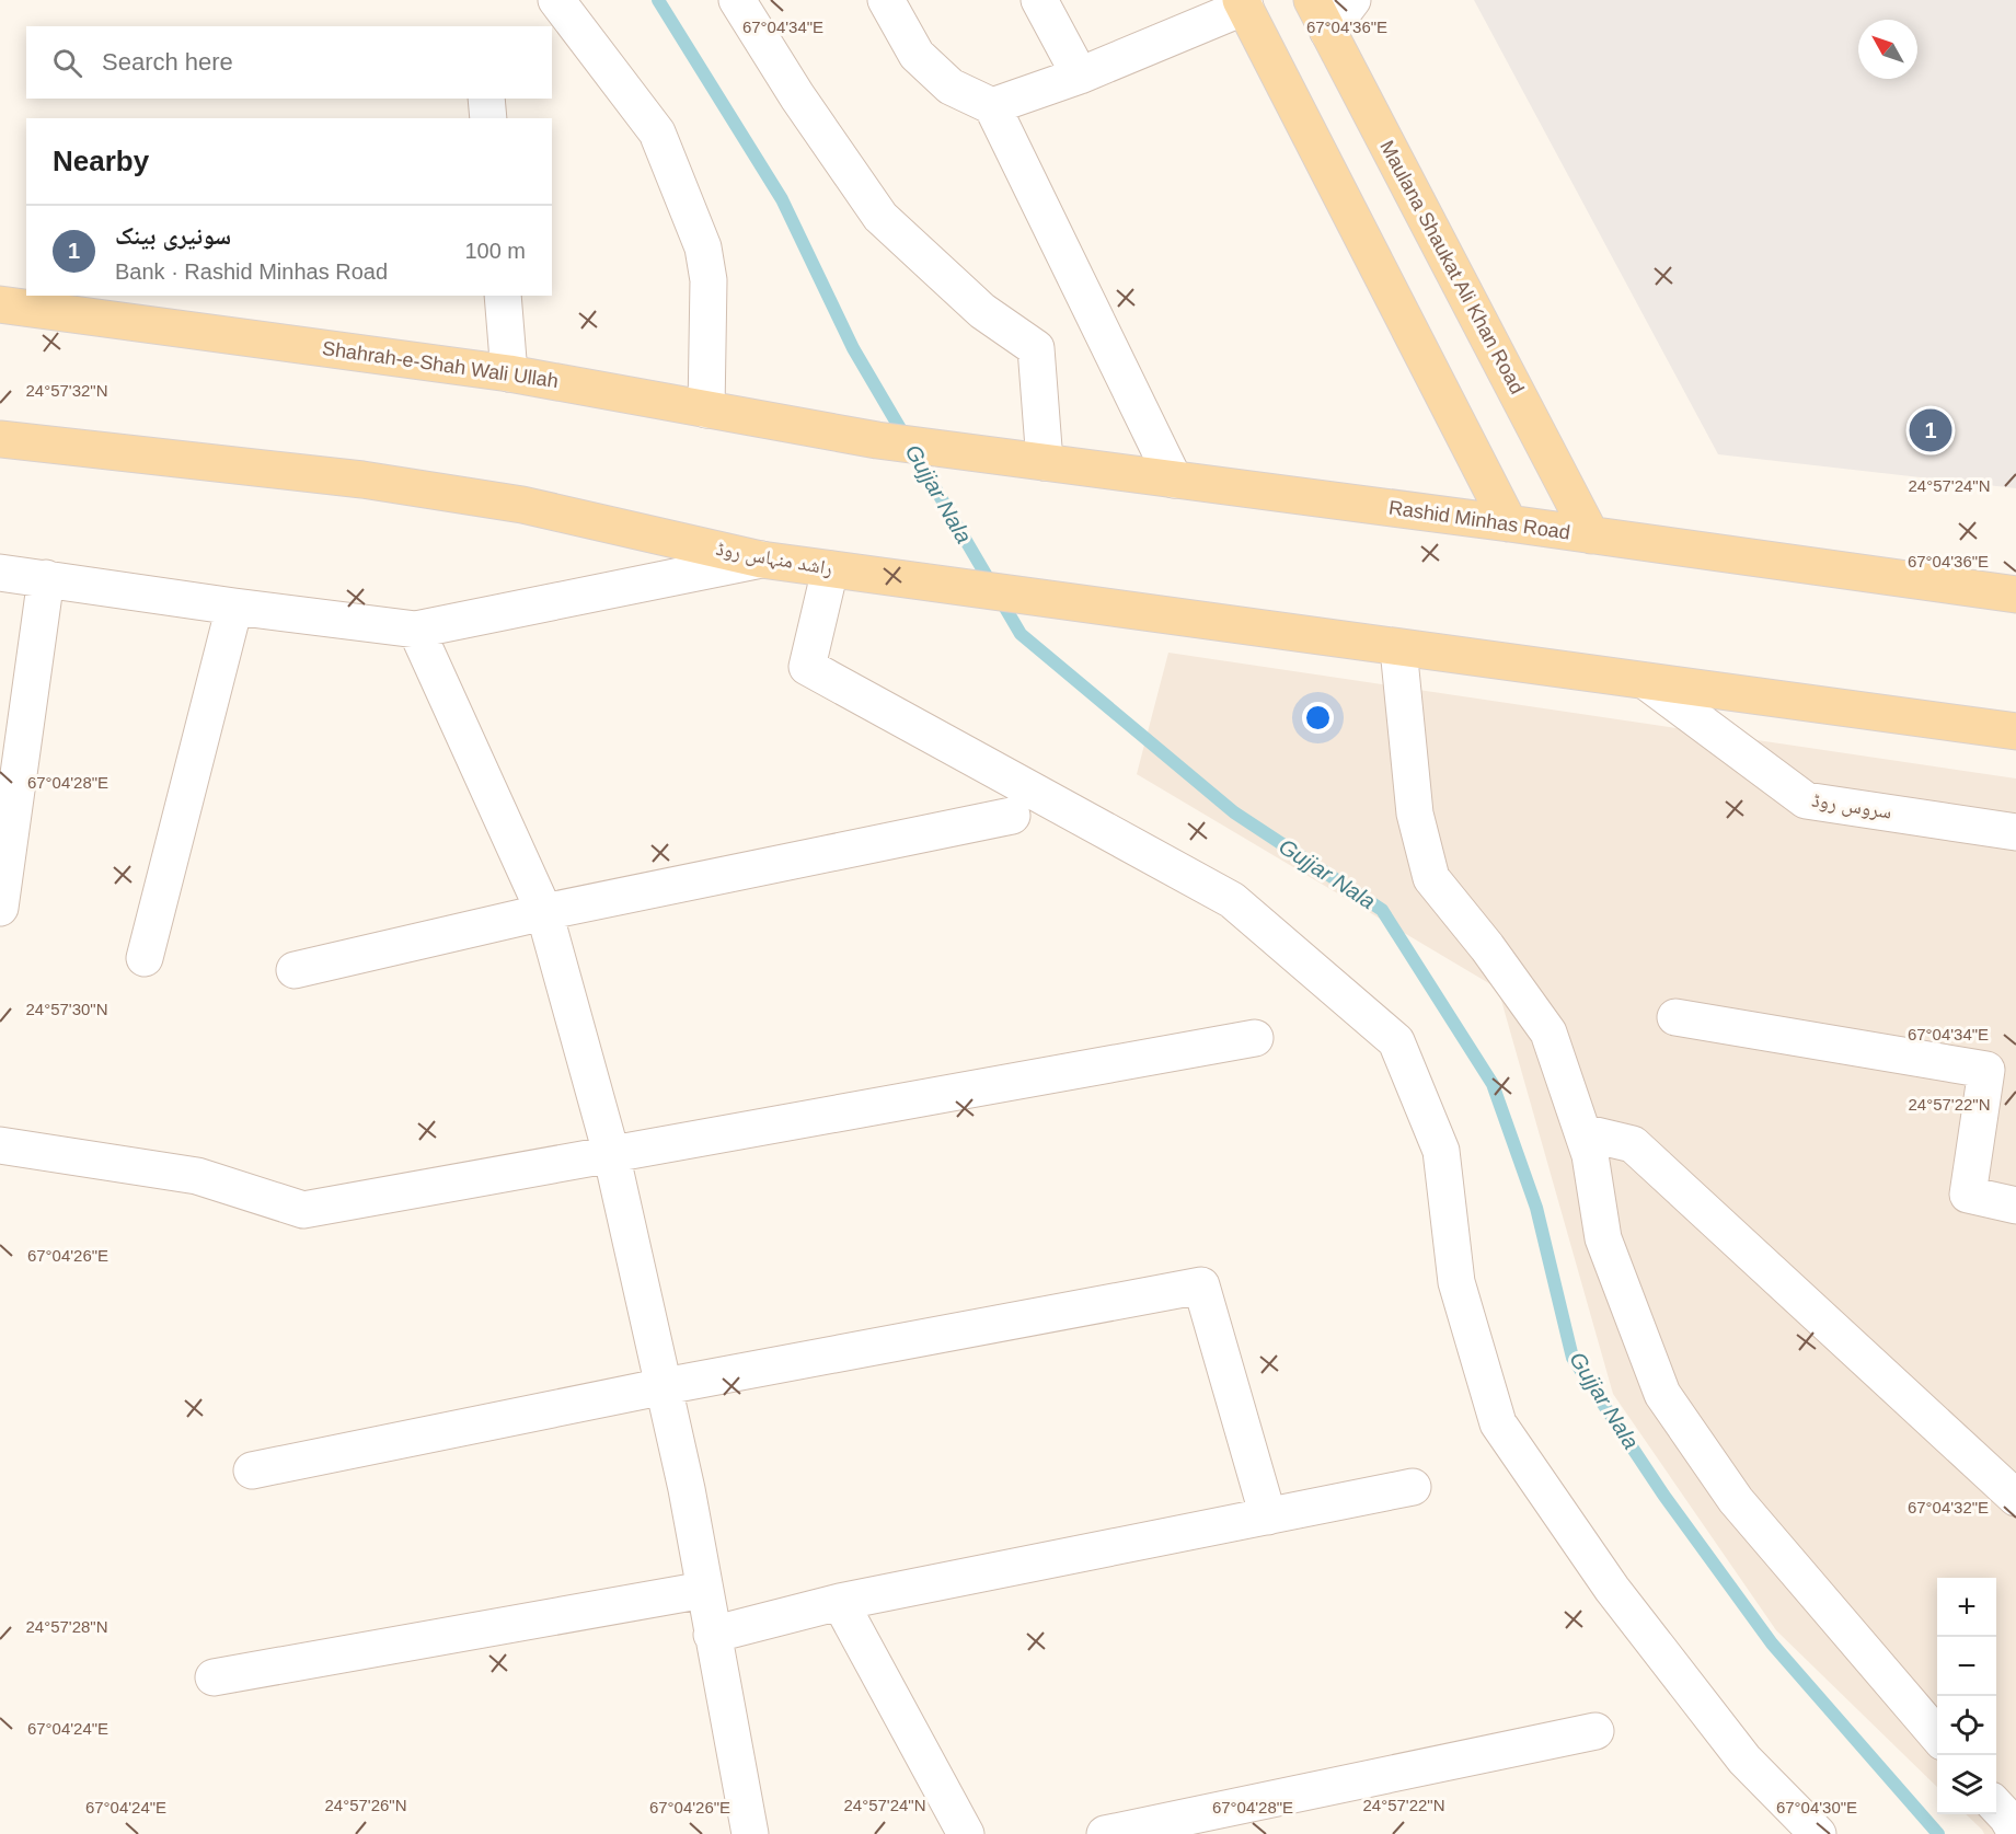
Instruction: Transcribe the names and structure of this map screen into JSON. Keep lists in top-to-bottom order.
{
  "streets": {
    "main road": [
      "Maulana Shaukat Ali Khan Road",
      "Shahrah-e-Shah Wali Ullah",
      "Rashid Minhas Road",
      "راشد منہاس روڈ"
    ],
    "street": ["سروس روڈ"]
  },
  "crossings": [
    ["Maulana Shaukat Ali Khan Road", "Rashid Minhas Road"],
    ["Shahrah-e-Shah Wali Ullah", "Rashid Minhas Road"]
  ],
  "water": ["Gujjar Nala"],
  "north": "top left",
  "page": {
    "search": "Search here",
    "heading": "Nearby",
    "list": [
      {
        "mark": "1",
        "name": "سونیری بینک",
        "note": "Bank · Rashid Minhas Road",
        "value": "100 m"
      }
    ],
    "pins": "1",
    "map_buttons": ["+", "−"]
  },
  "coordinates": [
    "67°04'34\"E",
    "67°04'36\"E",
    "24°57'32\"N",
    "24°57'24\"N",
    "67°04'28\"E",
    "24°57'30\"N",
    "24°57'22\"N",
    "67°04'26\"E",
    "67°04'32\"E",
    "24°57'28\"N",
    "67°04'24\"E",
    "24°57'26\"N",
    "67°04'30\"E"
  ]
}
